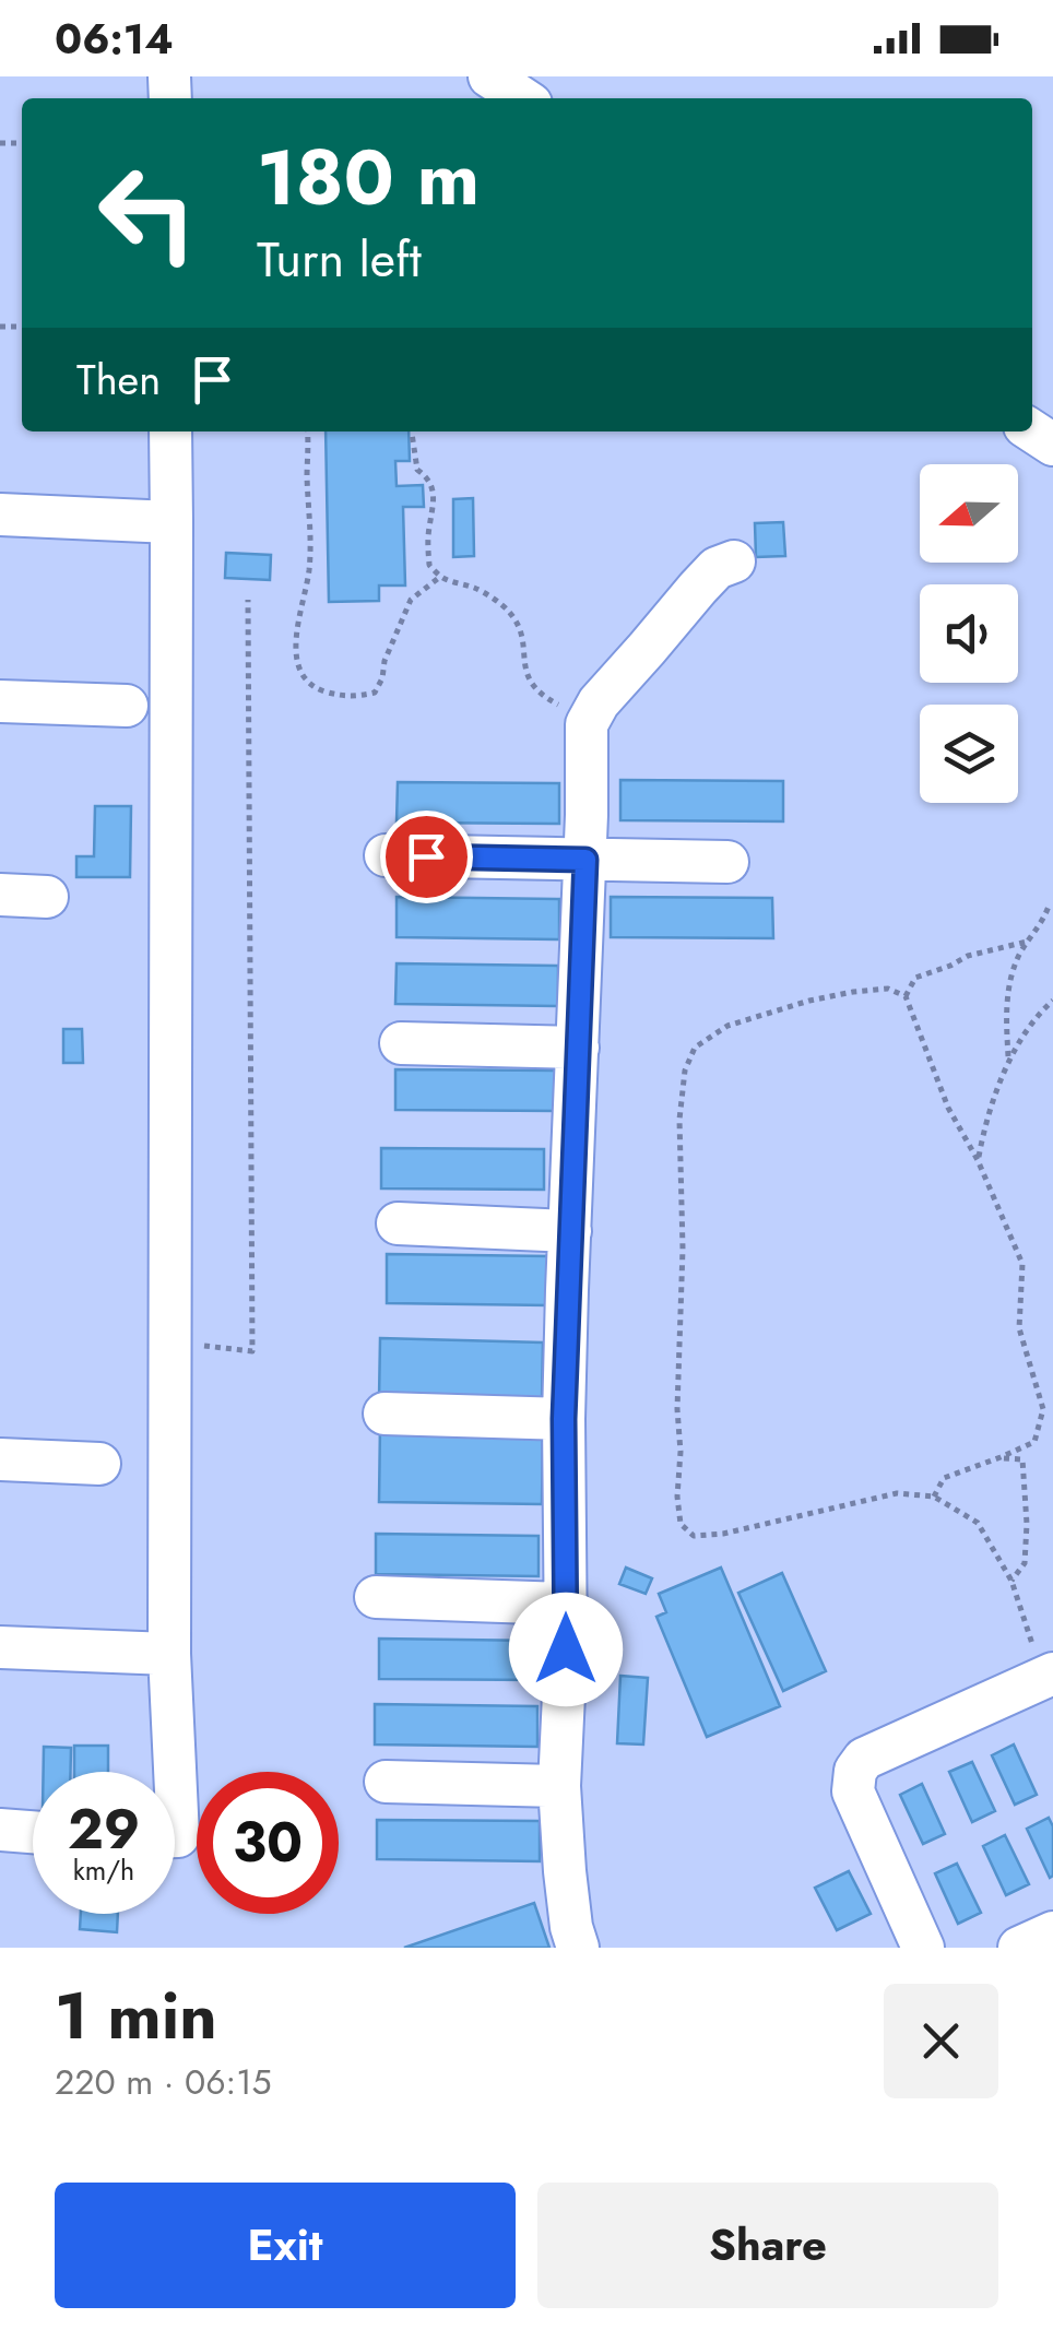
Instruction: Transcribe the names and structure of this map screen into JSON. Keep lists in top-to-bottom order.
{
  "north": "left",
  "page": {
    "status": "06:14",
    "turn": ["180 m", "Turn left"],
    "then": "Then",
    "speed": "29 km/h",
    "limit": "30",
    "heading": ["1 min", "220 m · 06:15"],
    "buttons": ["Exit", "Share"]
  }
}
